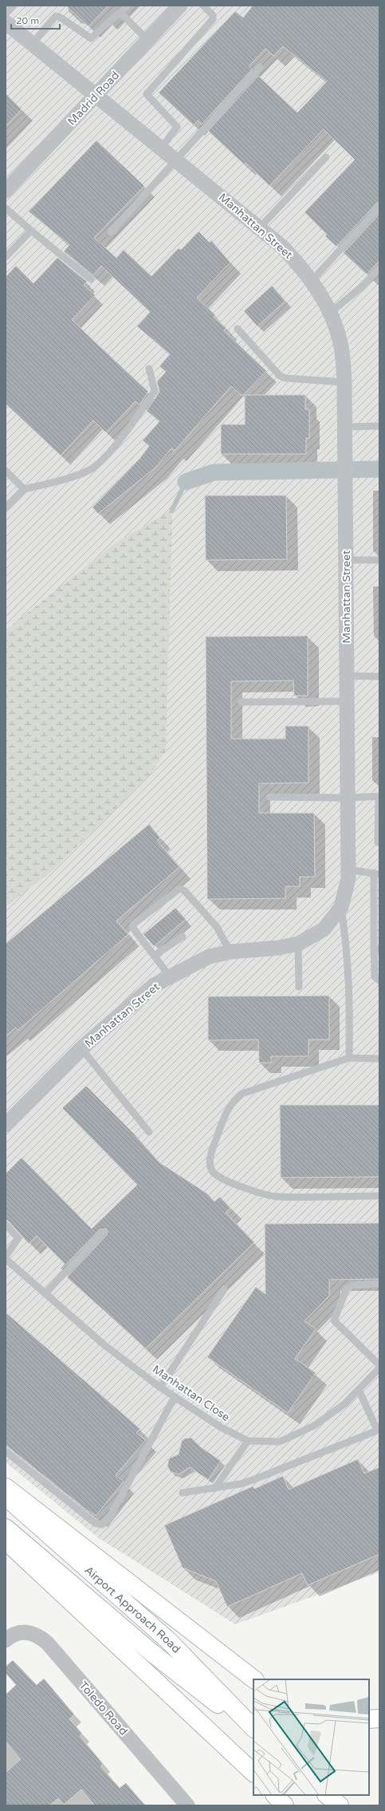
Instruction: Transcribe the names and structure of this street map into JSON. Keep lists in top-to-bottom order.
{
  "streets": {
    "main road": ["Airport Approach Road"],
    "street": ["Madrid Road", "Manhattan Street", "Toledo Road"],
    "lane": ["Manhattan Close"]
  },
  "crossings": [
    ["Madrid Road", "Manhattan Street"]
  ],
  "scale_bar": "20 m"
}
